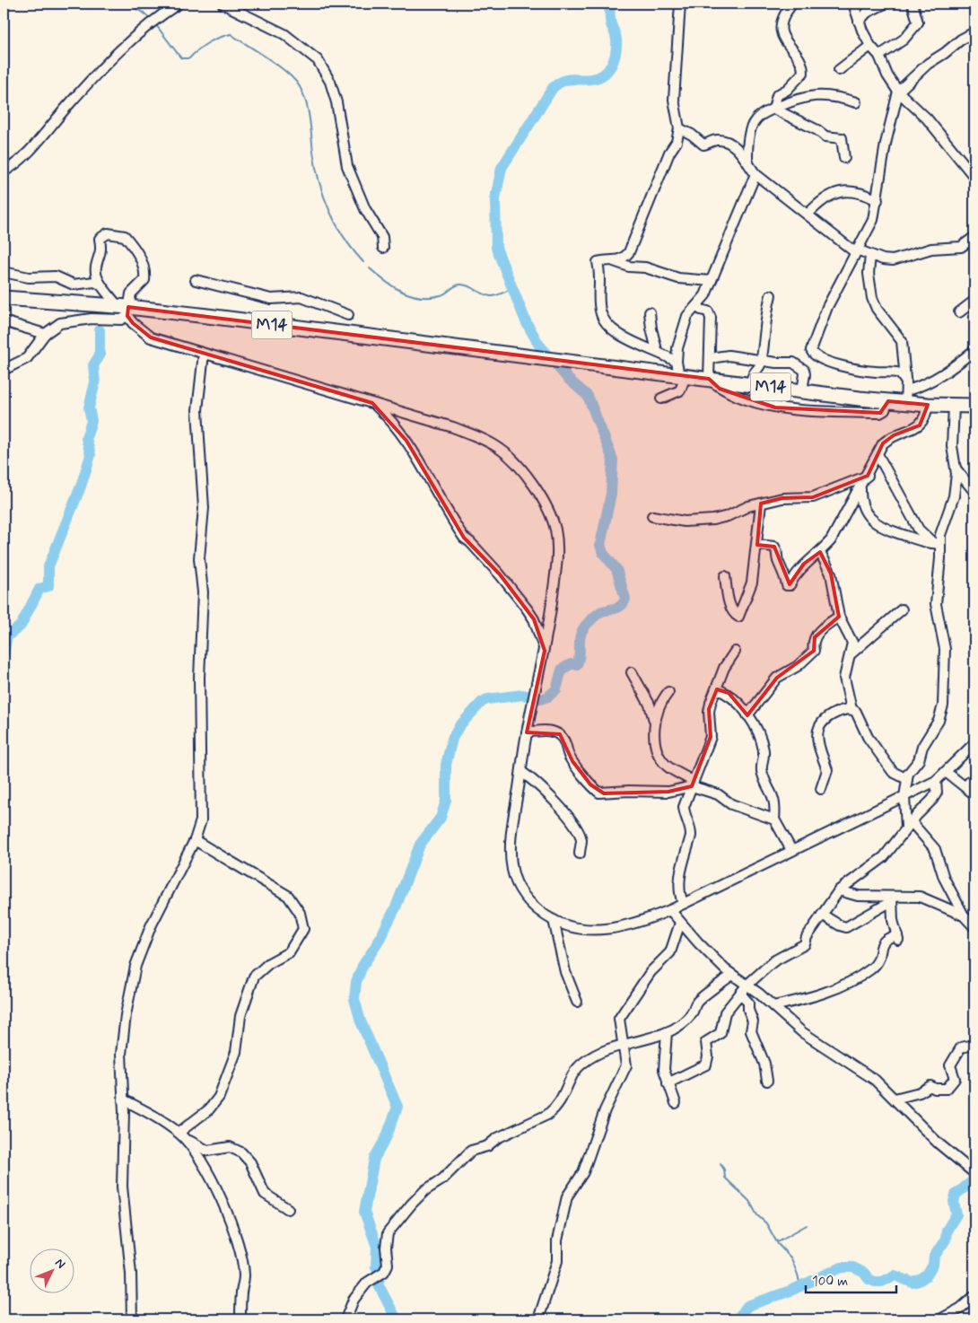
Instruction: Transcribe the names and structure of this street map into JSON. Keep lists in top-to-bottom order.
{
  "streets": {
    "highway": ["M14"]
  },
  "scale_bar": "100 m",
  "north": "top right"
}
